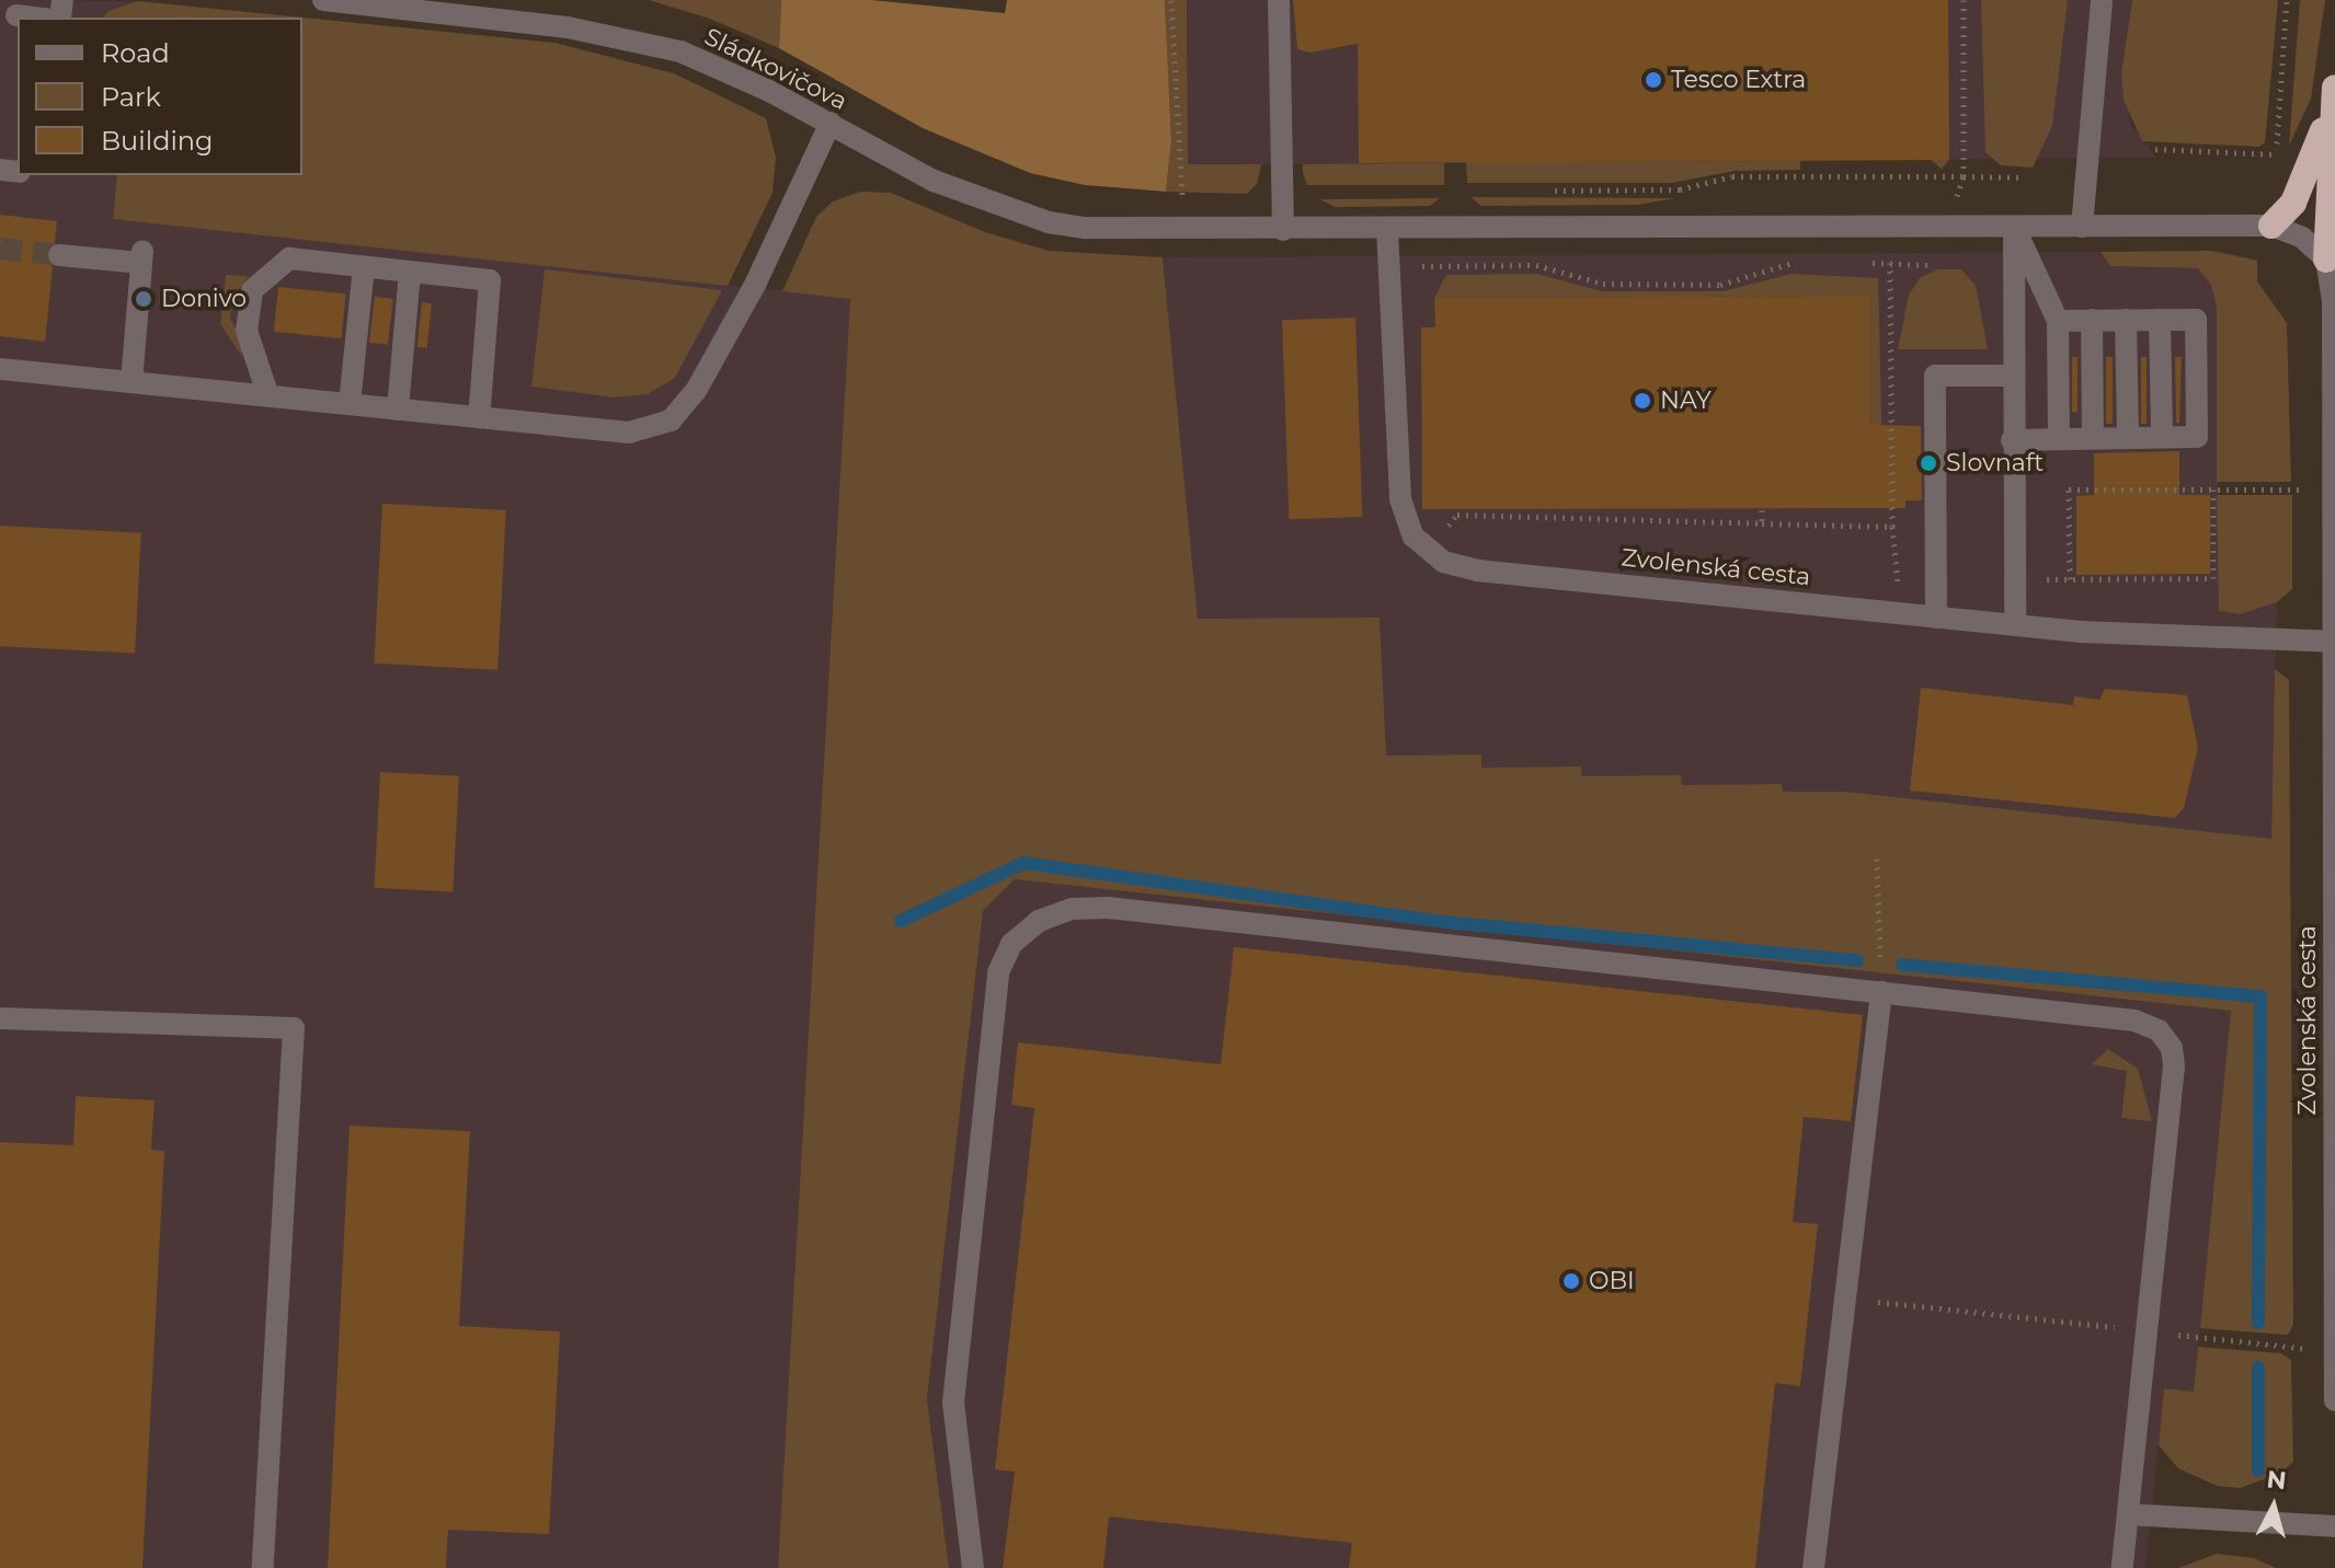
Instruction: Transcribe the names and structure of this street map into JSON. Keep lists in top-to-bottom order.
{
  "streets": {
    "street": ["Sládkovičova", "Zvolenská cesta"]
  },
  "places": [
    "Tesco Extra",
    "Donivo",
    "NAY",
    "Slovnaft",
    "OBI"
  ],
  "legend": ["Road", "Park", "Building"],
  "north": "top"
}
